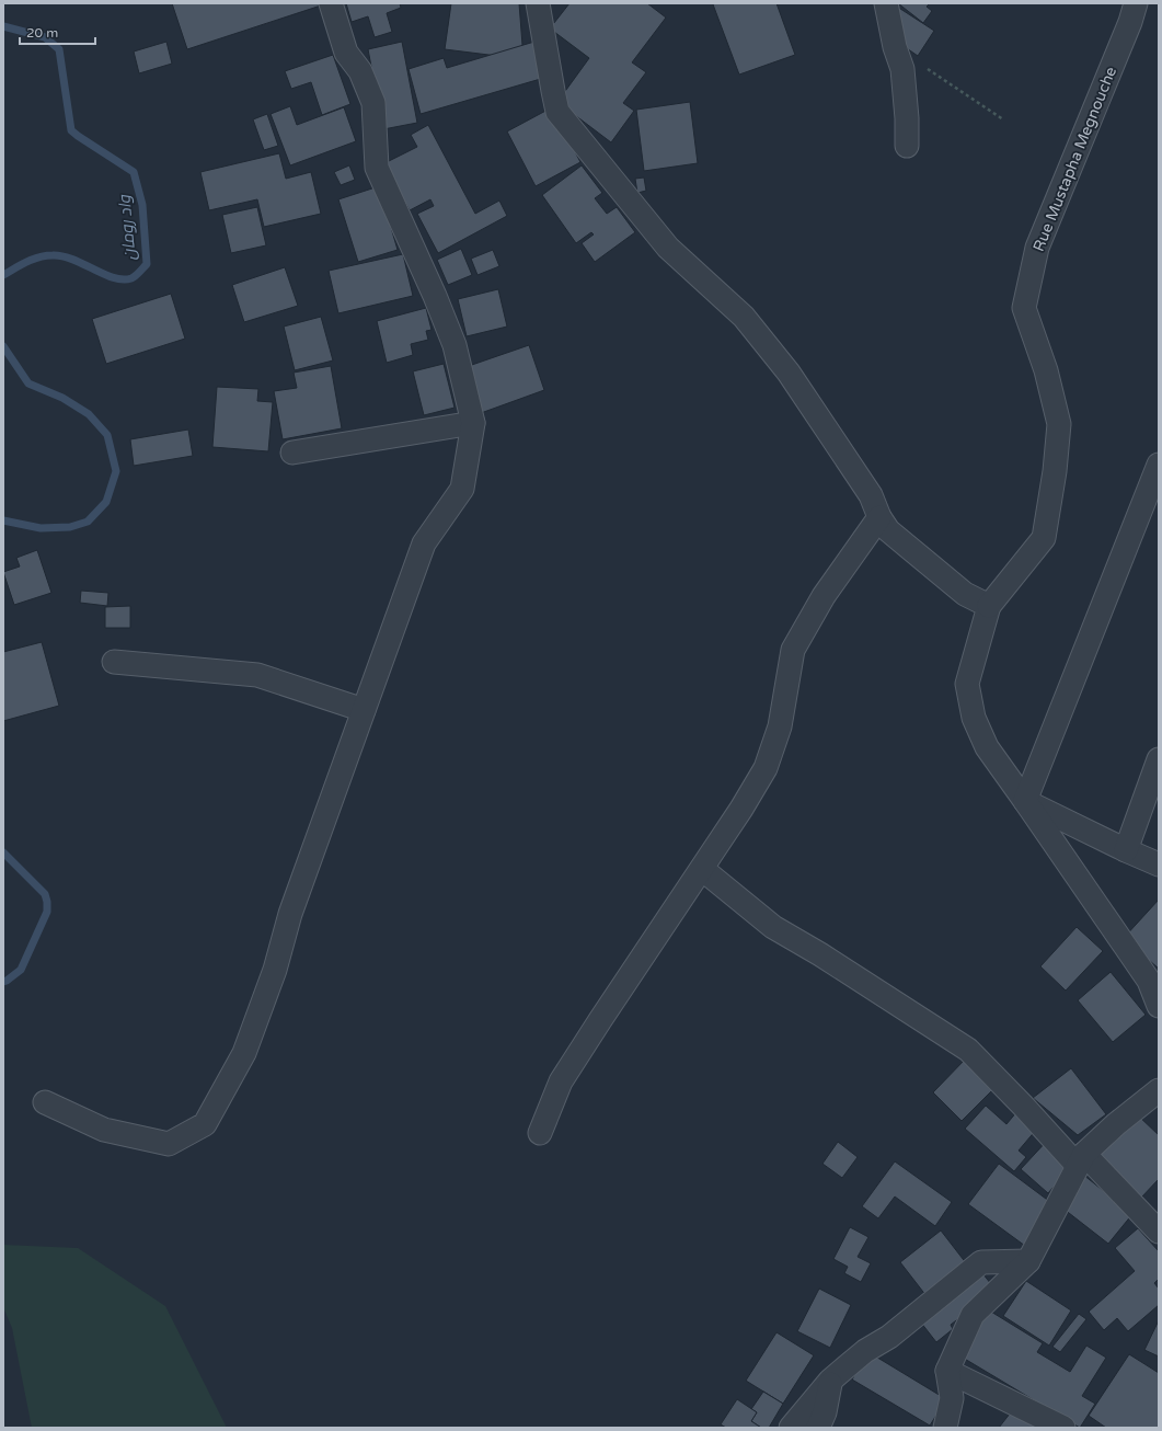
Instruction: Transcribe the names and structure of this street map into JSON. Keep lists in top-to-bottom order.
{
  "streets": {
    "street": ["Rue Mustapha Megnouche"]
  },
  "water": ["واد رومان"],
  "scale_bar": "20 m"
}
